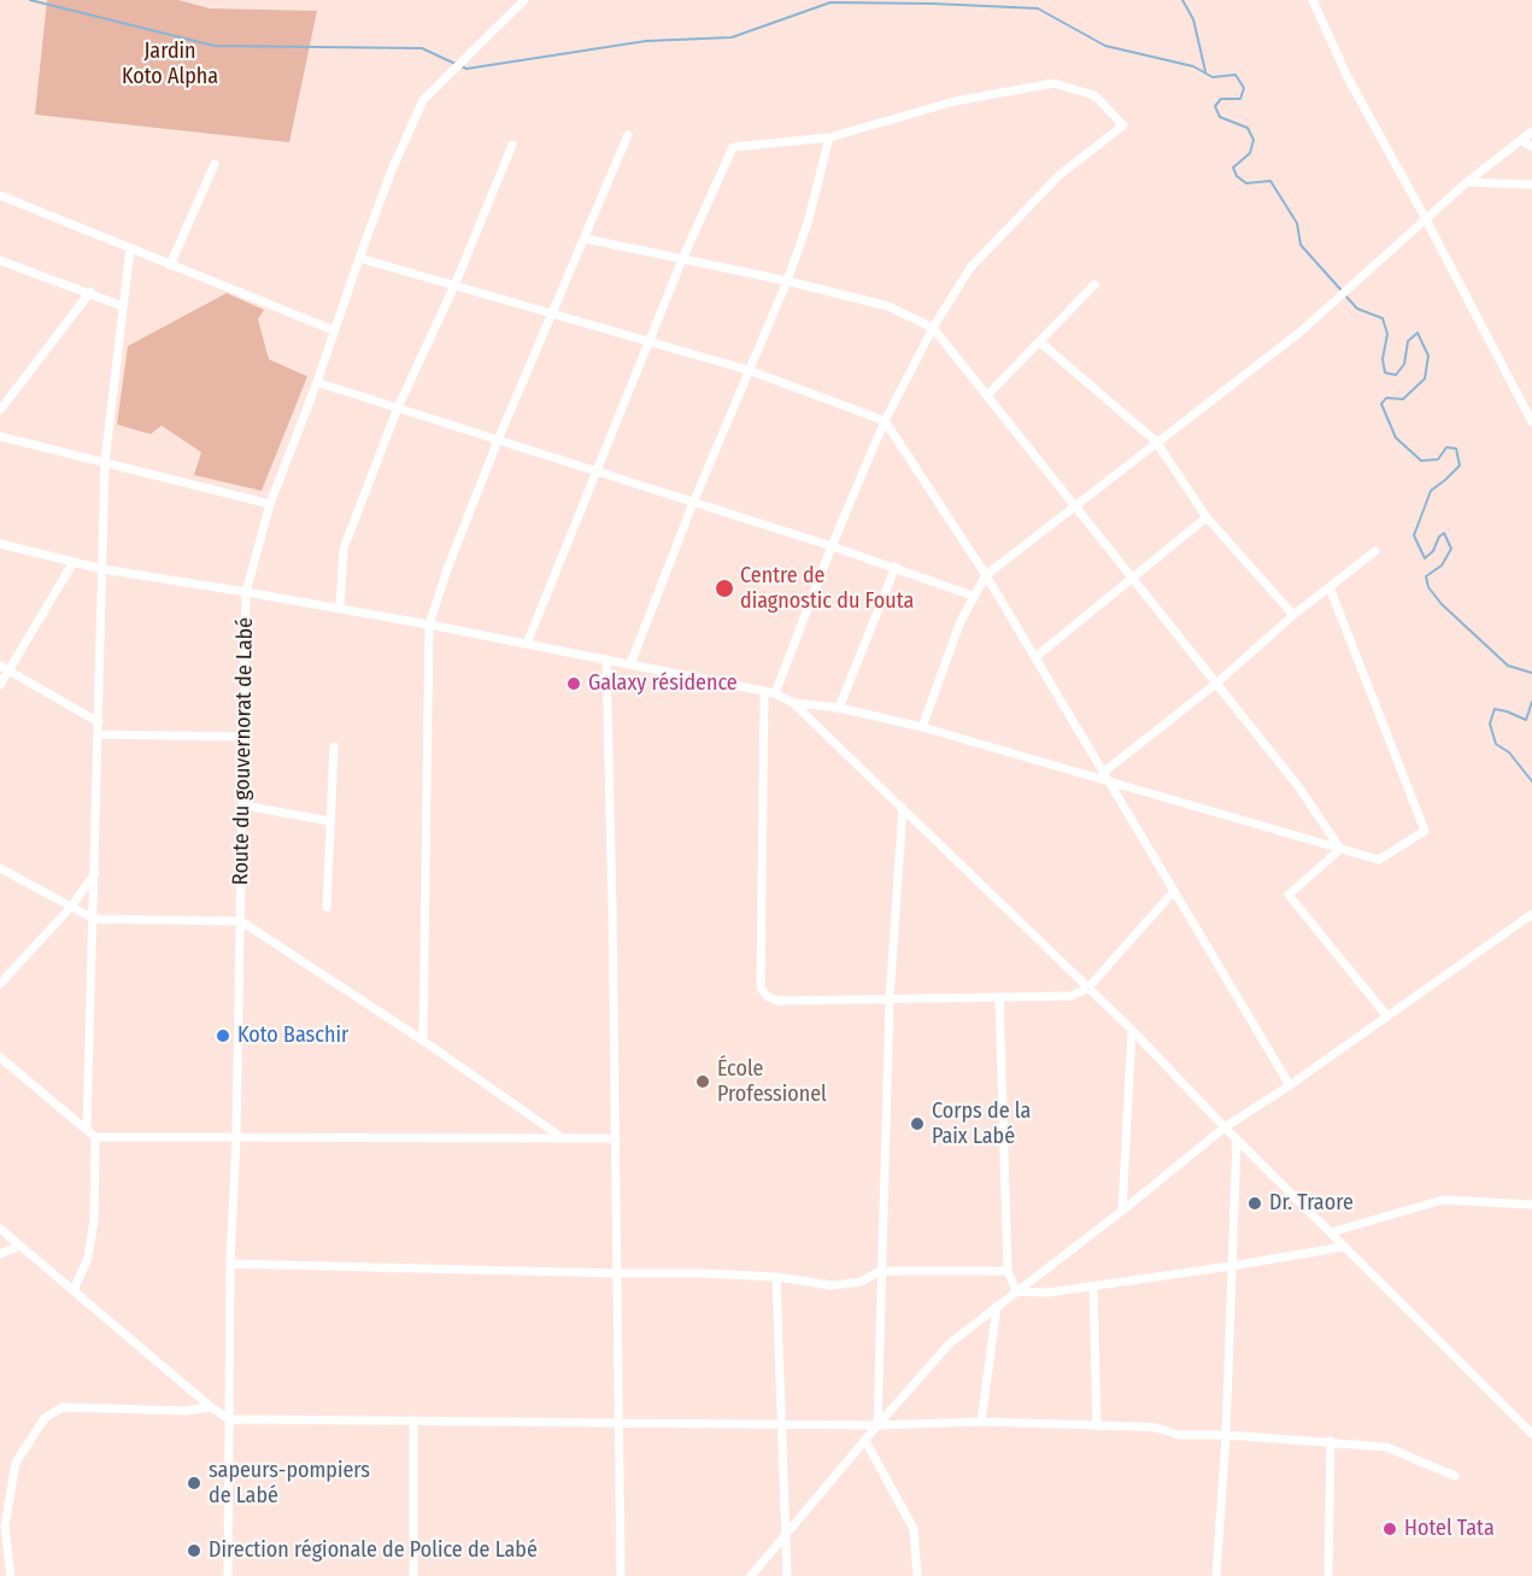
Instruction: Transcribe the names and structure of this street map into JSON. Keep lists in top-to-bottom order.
{
  "streets": {
    "street": ["Route du gouvernorat de Labé"]
  },
  "parks": ["Jardin Koto Alpha"],
  "places": [
    "Centre de diagnostic du Fouta",
    "Galaxy résidence",
    "Koto Baschir",
    "École Professionel",
    "Corps de la Paix Labé",
    "Dr. Traore",
    "sapeurs-pompiers de Labé",
    "Hotel Tata",
    "Direction régionale de Police de Labé"
  ]
}
